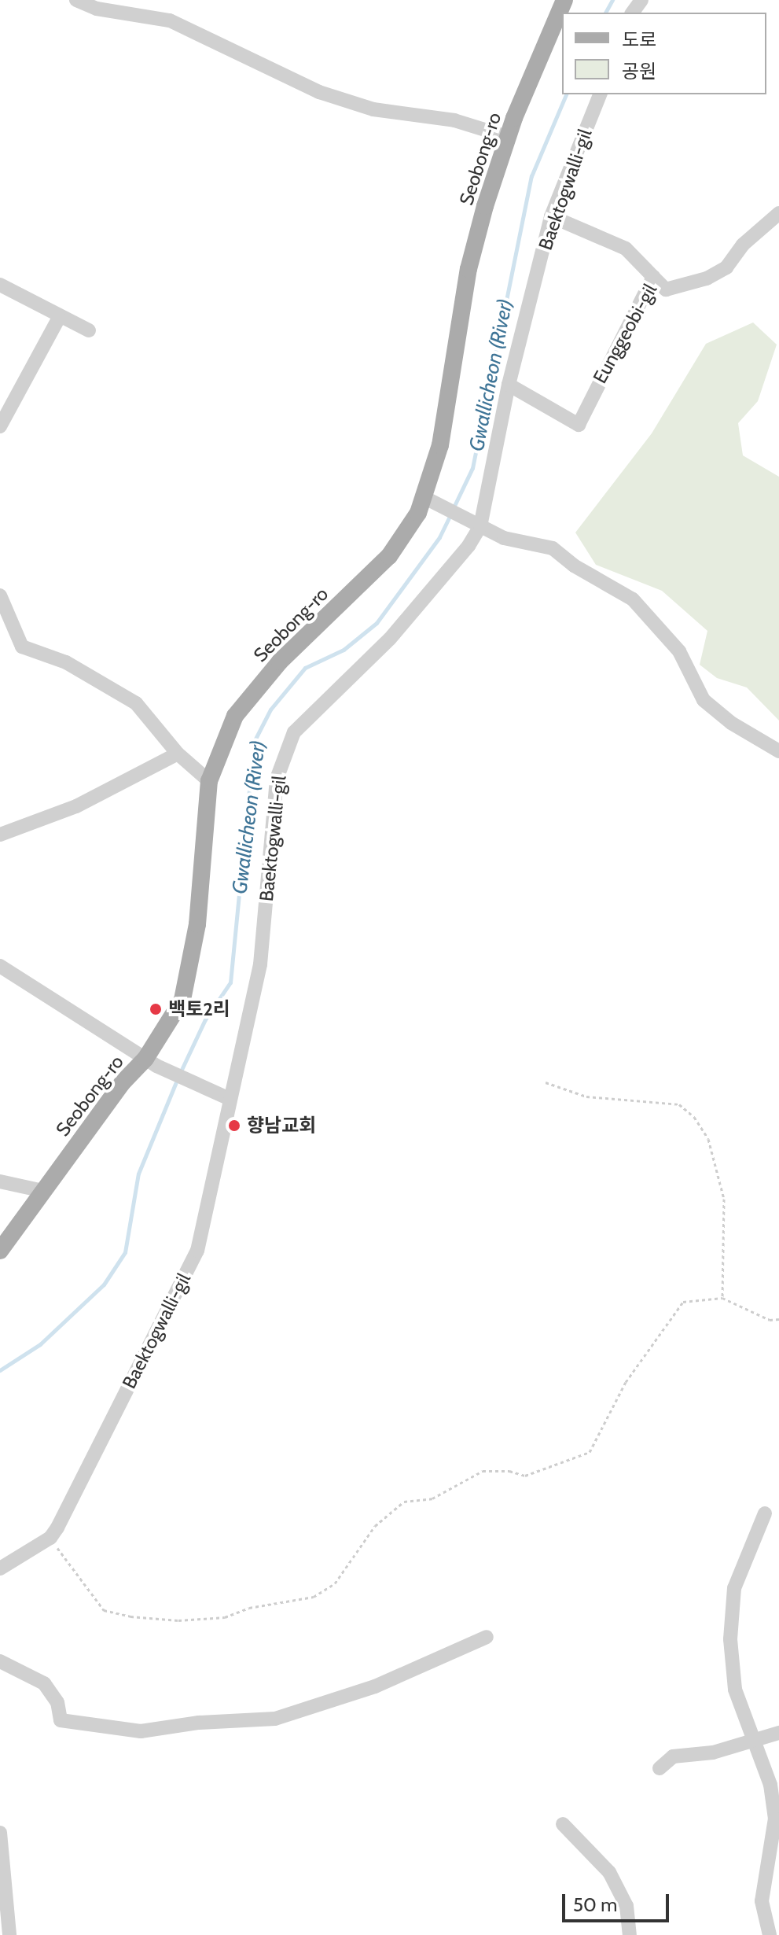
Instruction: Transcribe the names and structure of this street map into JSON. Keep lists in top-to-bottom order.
{
  "streets": {
    "main road": ["Seobong-ro"],
    "street": ["Baektogwalli-gil", "Eunggeobi-gil"]
  },
  "crossings": [
    ["Baektogwalli-gil", "Eunggeobi-gil"]
  ],
  "water": ["Gwallicheon (River)"],
  "places": ["백토2리", "향남교회"],
  "legend": ["도로", "공원"],
  "scale_bar": "50 m"
}
